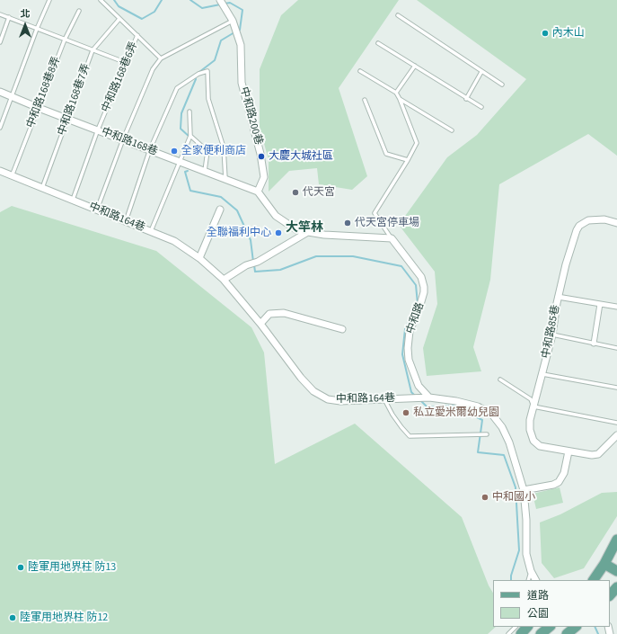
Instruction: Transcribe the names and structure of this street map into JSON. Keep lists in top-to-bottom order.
{
  "streets": {
    "street": [
      "中和路200巷",
      "中和路168巷",
      "中和路164巷",
      "中和路",
      "中和路85巷"
    ],
    "lane": ["中和路168巷6弄", "中和路168巷8弄", "中和路168巷7弄"]
  },
  "crossings": [
    ["中和路168巷6弄", "中和路168巷"],
    ["中和路168巷6弄", "中和路164巷"],
    ["中和路168巷8弄", "中和路168巷"],
    ["中和路168巷8弄", "中和路164巷"],
    ["中和路168巷7弄", "中和路168巷"],
    ["中和路168巷7弄", "中和路164巷"],
    ["中和路200巷", "中和路168巷"],
    ["中和路164巷", "中和路"]
  ],
  "districts": ["大竿林"],
  "places": [
    "內木山",
    "全家便利商店",
    "大慶大城社區",
    "代天宮",
    "代天宮停車場",
    "全聯福利中心",
    "私立愛米爾幼兒園",
    "中和國小",
    "陸軍用地界柱 防13",
    "陸軍用地界柱 防12"
  ],
  "legend": ["道路", "公園"],
  "north": "top"
}
